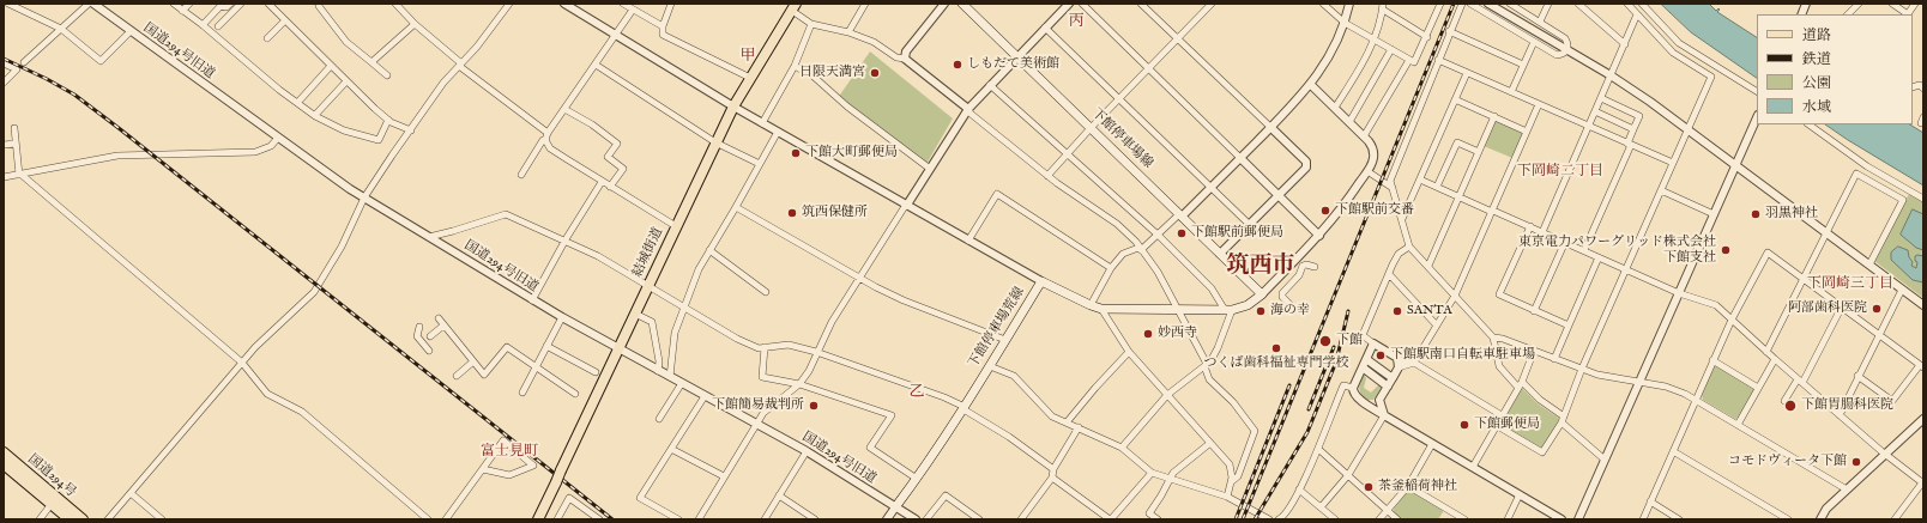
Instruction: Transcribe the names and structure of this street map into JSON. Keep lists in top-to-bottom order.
{
  "streets": {
    "main road": [
      "下館停車場線",
      "結城街道",
      "下館停車場荒線",
      "国道294号"
    ],
    "street": ["国道294号旧道"]
  },
  "crossings": [
    ["国道294号旧道", "結城街道"],
    ["国道294号旧道", "下館停車場荒線"],
    ["下館停車場線", "下館停車場荒線"]
  ],
  "districts": [
    "丙",
    "甲",
    "下岡崎二丁目",
    "筑西市",
    "下岡崎三丁目",
    "乙",
    "富士見町"
  ],
  "places": [
    "しもだて美術館",
    "日限天満宮",
    "下館大町郵便局",
    "下館駅前交番",
    "筑西保健所",
    "羽黒神社",
    "下館駅前郵便局",
    "東京電力パワーグリッド株式会社 下館支社",
    "阿部歯科医院",
    "海の幸",
    "SANTA",
    "妙西寺",
    "下館",
    "つくば歯科福祉専門学校",
    "下館駅南口自転車駐車場",
    "下館簡易裁判所",
    "下館胃腸科医院",
    "下館郵便局",
    "コモドヴィータ下館",
    "茶釜稲荷神社"
  ],
  "legend": [
    "道路",
    "鉄道",
    "公園",
    "水域"
  ]
}
